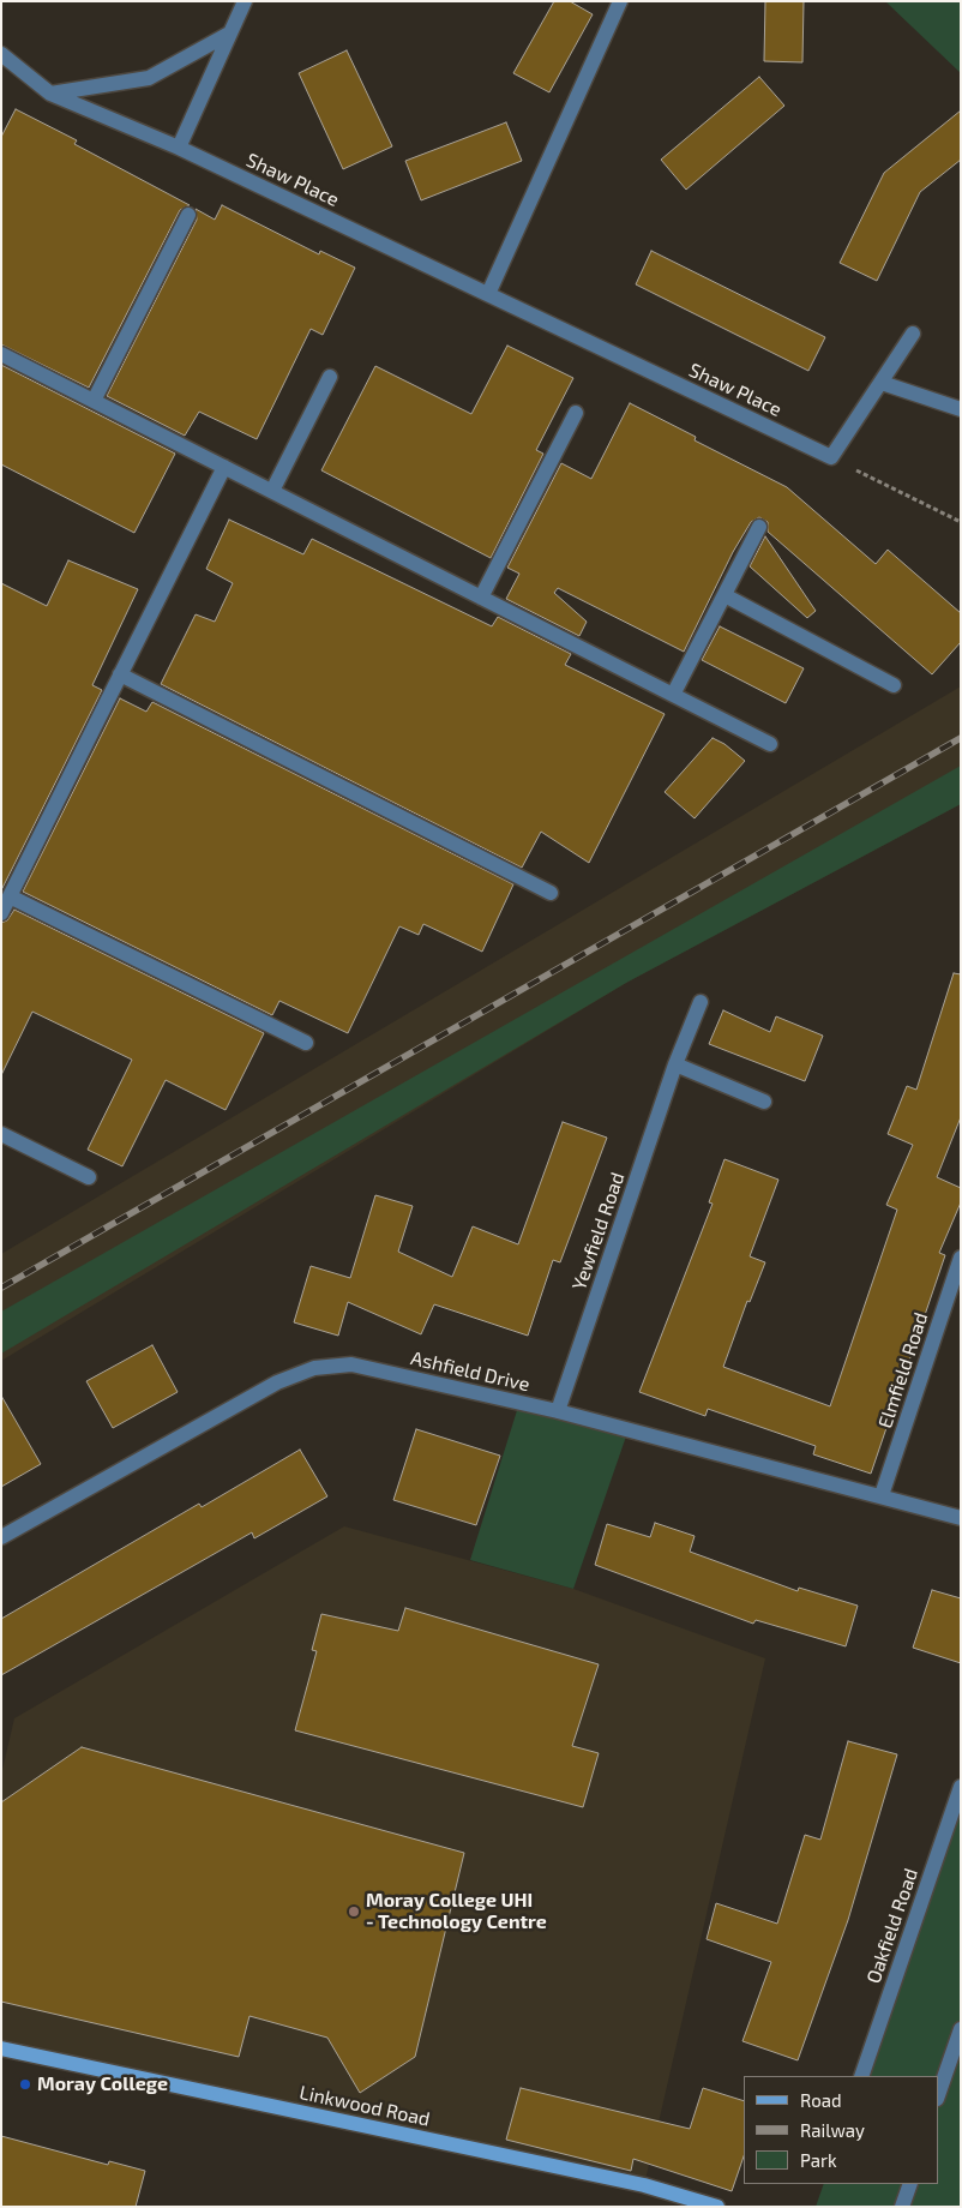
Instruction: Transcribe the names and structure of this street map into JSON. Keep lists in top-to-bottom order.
{
  "streets": {
    "street": [
      "Shaw Place",
      "Yewfield Road",
      "Elmfield Road",
      "Ashfield Drive",
      "Oakfield Road",
      "Linkwood Road"
    ]
  },
  "crossings": [
    ["Yewfield Road", "Ashfield Drive"],
    ["Elmfield Road", "Ashfield Drive"]
  ],
  "places": ["Moray College UHI - Technology Centre", "Moray College"],
  "legend": ["Road", "Railway", "Park"]
}
